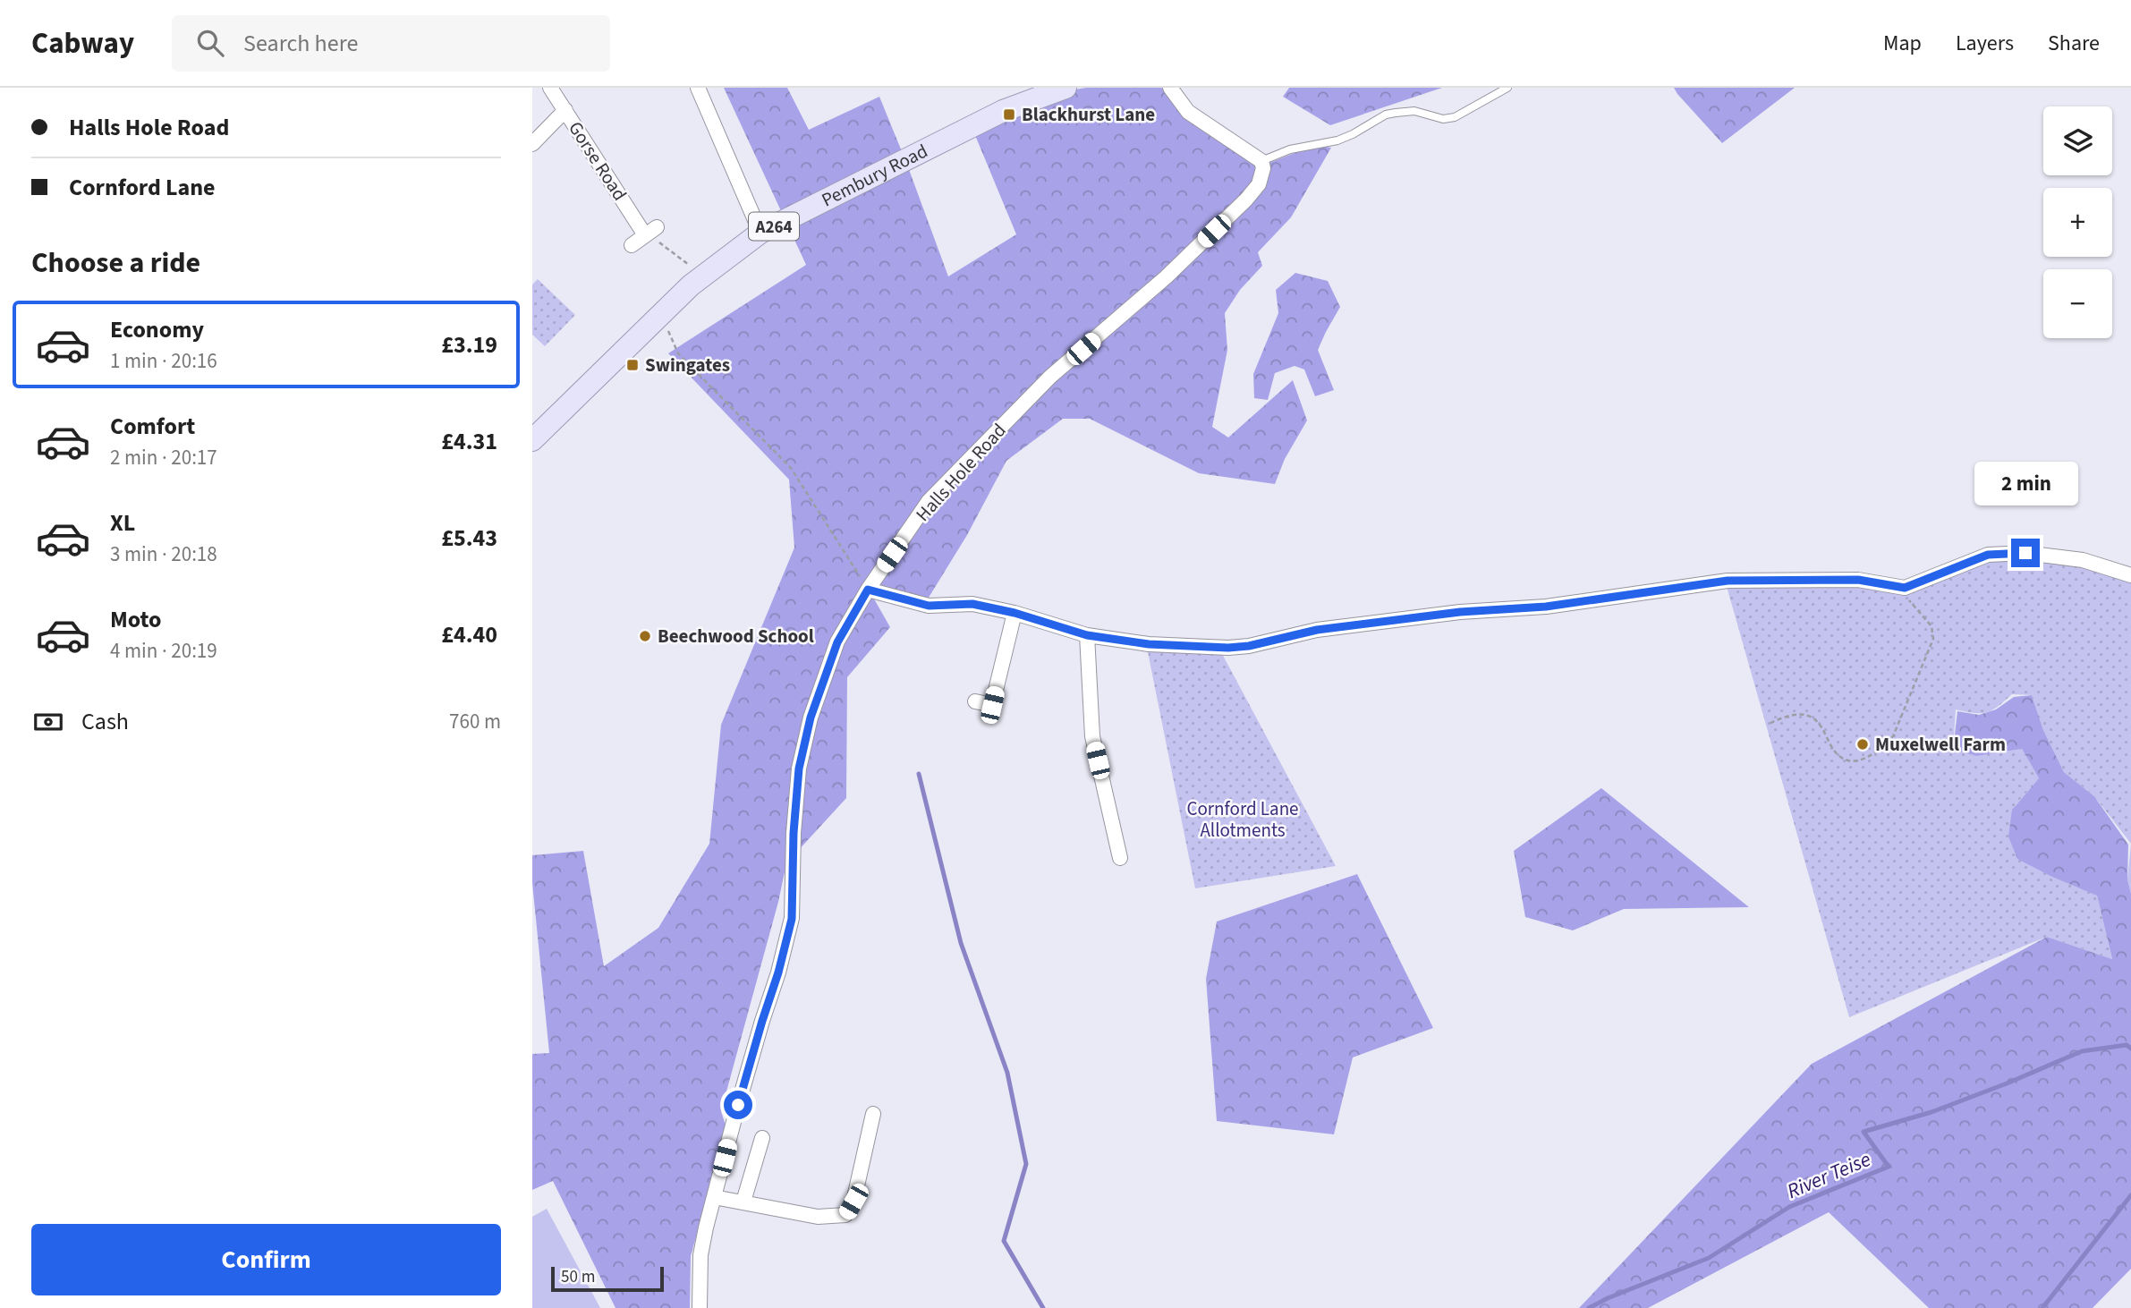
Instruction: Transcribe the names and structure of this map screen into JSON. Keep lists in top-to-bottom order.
{
  "streets": {
    "main road": ["Pembury Road", "A264"],
    "street": ["Gorse Road", "Halls Hole Road"]
  },
  "water": ["River Teise"],
  "parks": ["Cornford Lane Allotments"],
  "places": {
    "transit": ["Blackhurst Lane", "Swingates"],
    "other": ["Beechwood School", "Muxelwell Farm"]
  },
  "scale_bar": "50 m",
  "page": {
    "header": "Cabway",
    "search": "Search here",
    "nav": ["Map", "Layers", "Share"],
    "banner": ["Halls Hole Road", "Cornford Lane"],
    "map_buttons": ["+", "−"],
    "heading": "Choose a ride",
    "list": [
      {
        "name": "Economy",
        "note": "1 min · 20:16",
        "value": "£3.19"
      },
      {
        "name": "Comfort",
        "note": "2 min · 20:17",
        "value": "£4.31"
      },
      {
        "name": "XL",
        "note": "3 min · 20:18",
        "value": "£5.43"
      },
      {
        "name": "Moto",
        "note": "4 min · 20:19",
        "value": "£4.40"
      }
    ],
    "bubble": "2 min",
    "pay": ["Cash", "760 m"],
    "buttons": "Confirm",
    "scale": "50 m"
  }
}
